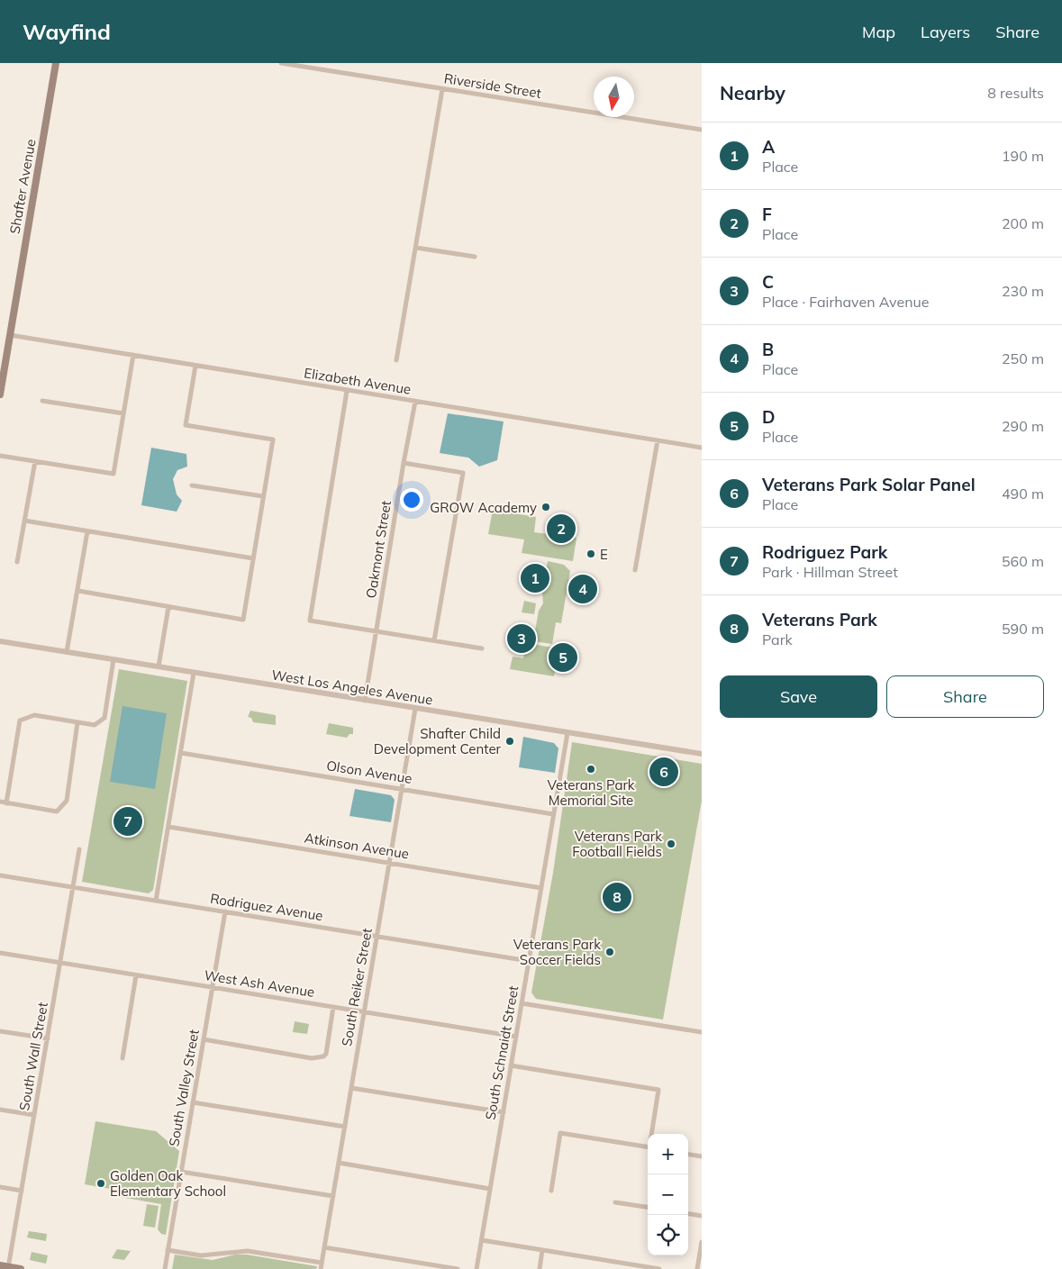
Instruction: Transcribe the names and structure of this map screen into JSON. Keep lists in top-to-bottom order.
{
  "streets": {
    "main road": ["Shafter Avenue"],
    "street": [
      "Riverside Street",
      "Elizabeth Avenue",
      "Oakmont Street",
      "West Los Angeles Avenue",
      "Olson Avenue",
      "Atkinson Avenue",
      "Rodriguez Avenue",
      "West Ash Avenue",
      "South Reiker Street",
      "South Schnaidt Street",
      "South Wall Street",
      "South Valley Street"
    ]
  },
  "crossings": [
    ["Shafter Avenue", "Elizabeth Avenue"],
    ["Elizabeth Avenue", "Oakmont Street"],
    ["Oakmont Street", "West Los Angeles Avenue"],
    ["West Los Angeles Avenue", "South Reiker Street"],
    ["West Los Angeles Avenue", "South Schnaidt Street"],
    ["Olson Avenue", "South Reiker Street"],
    ["Olson Avenue", "South Schnaidt Street"],
    ["Atkinson Avenue", "South Reiker Street"],
    ["Atkinson Avenue", "South Schnaidt Street"],
    ["Rodriguez Avenue", "South Reiker Street"],
    ["Rodriguez Avenue", "South Schnaidt Street"],
    ["Rodriguez Avenue", "South Wall Street"],
    ["Rodriguez Avenue", "South Valley Street"],
    ["West Ash Avenue", "South Reiker Street"],
    ["West Ash Avenue", "South Schnaidt Street"],
    ["West Ash Avenue", "South Wall Street"],
    ["West Ash Avenue", "South Valley Street"]
  ],
  "places": [
    "GROW Academy",
    "E",
    "Shafter Child Development Center",
    "Veterans Park Memorial Site",
    "Veterans Park Football Fields",
    "Veterans Park Soccer Fields",
    "Golden Oak Elementary School"
  ],
  "north": "bottom",
  "page": {
    "header": "Wayfind",
    "nav": ["Map", "Layers", "Share"],
    "heading": ["Nearby", "8 results"],
    "list": [
      {
        "mark": "1",
        "name": "A",
        "note": "Place",
        "value": "190 m"
      },
      {
        "mark": "2",
        "name": "F",
        "note": "Place",
        "value": "200 m"
      },
      {
        "mark": "3",
        "name": "C",
        "note": "Place · Fairhaven Avenue",
        "value": "230 m"
      },
      {
        "mark": "4",
        "name": "B",
        "note": "Place",
        "value": "250 m"
      },
      {
        "mark": "5",
        "name": "D",
        "note": "Place",
        "value": "290 m"
      },
      {
        "mark": "6",
        "name": "Veterans Park Solar Panel",
        "note": "Place",
        "value": "490 m"
      },
      {
        "mark": "7",
        "name": "Rodriguez Park",
        "note": "Park · Hillman Street",
        "value": "560 m"
      },
      {
        "mark": "8",
        "name": "Veterans Park",
        "note": "Park",
        "value": "590 m"
      }
    ],
    "pins": [
      "2",
      "1",
      "4",
      "3",
      "5",
      "6",
      "7",
      "8"
    ],
    "buttons": ["Save", "Share"],
    "map_buttons": ["+", "−"]
  }
}
